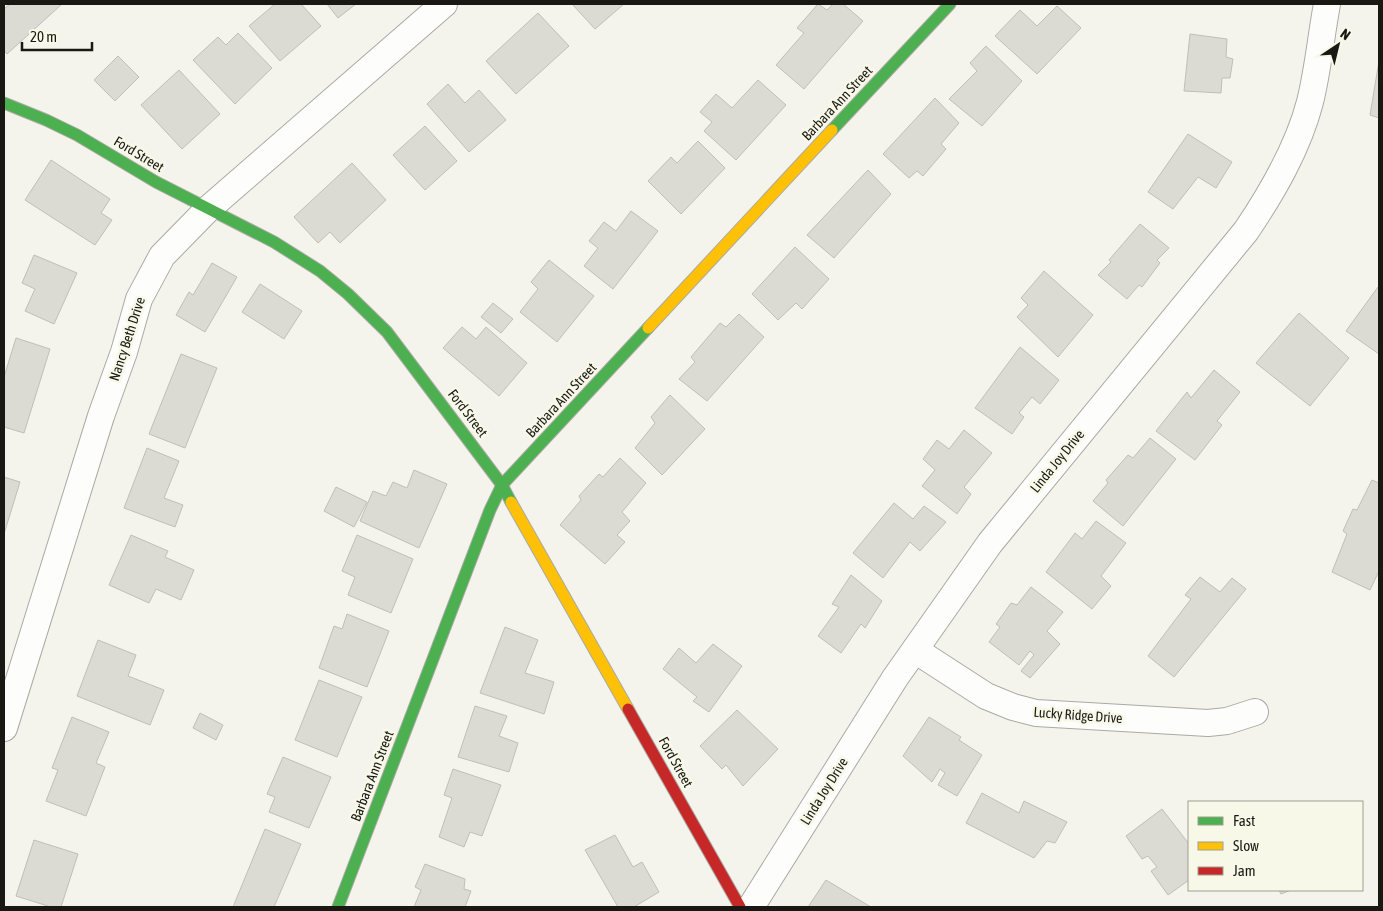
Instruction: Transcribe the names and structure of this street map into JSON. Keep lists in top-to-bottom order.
{
  "streets": {
    "street": [
      "Barbara Ann Street",
      "Ford Street",
      "Nancy Beth Drive",
      "Linda Joy Drive",
      "Lucky Ridge Drive"
    ]
  },
  "crossings": [
    ["Barbara Ann Street", "Ford Street"],
    ["Ford Street", "Nancy Beth Drive"],
    ["Linda Joy Drive", "Lucky Ridge Drive"]
  ],
  "legend": ["Fast", "Slow", "Jam"],
  "scale_bar": "20 m",
  "north": "top right"
}
